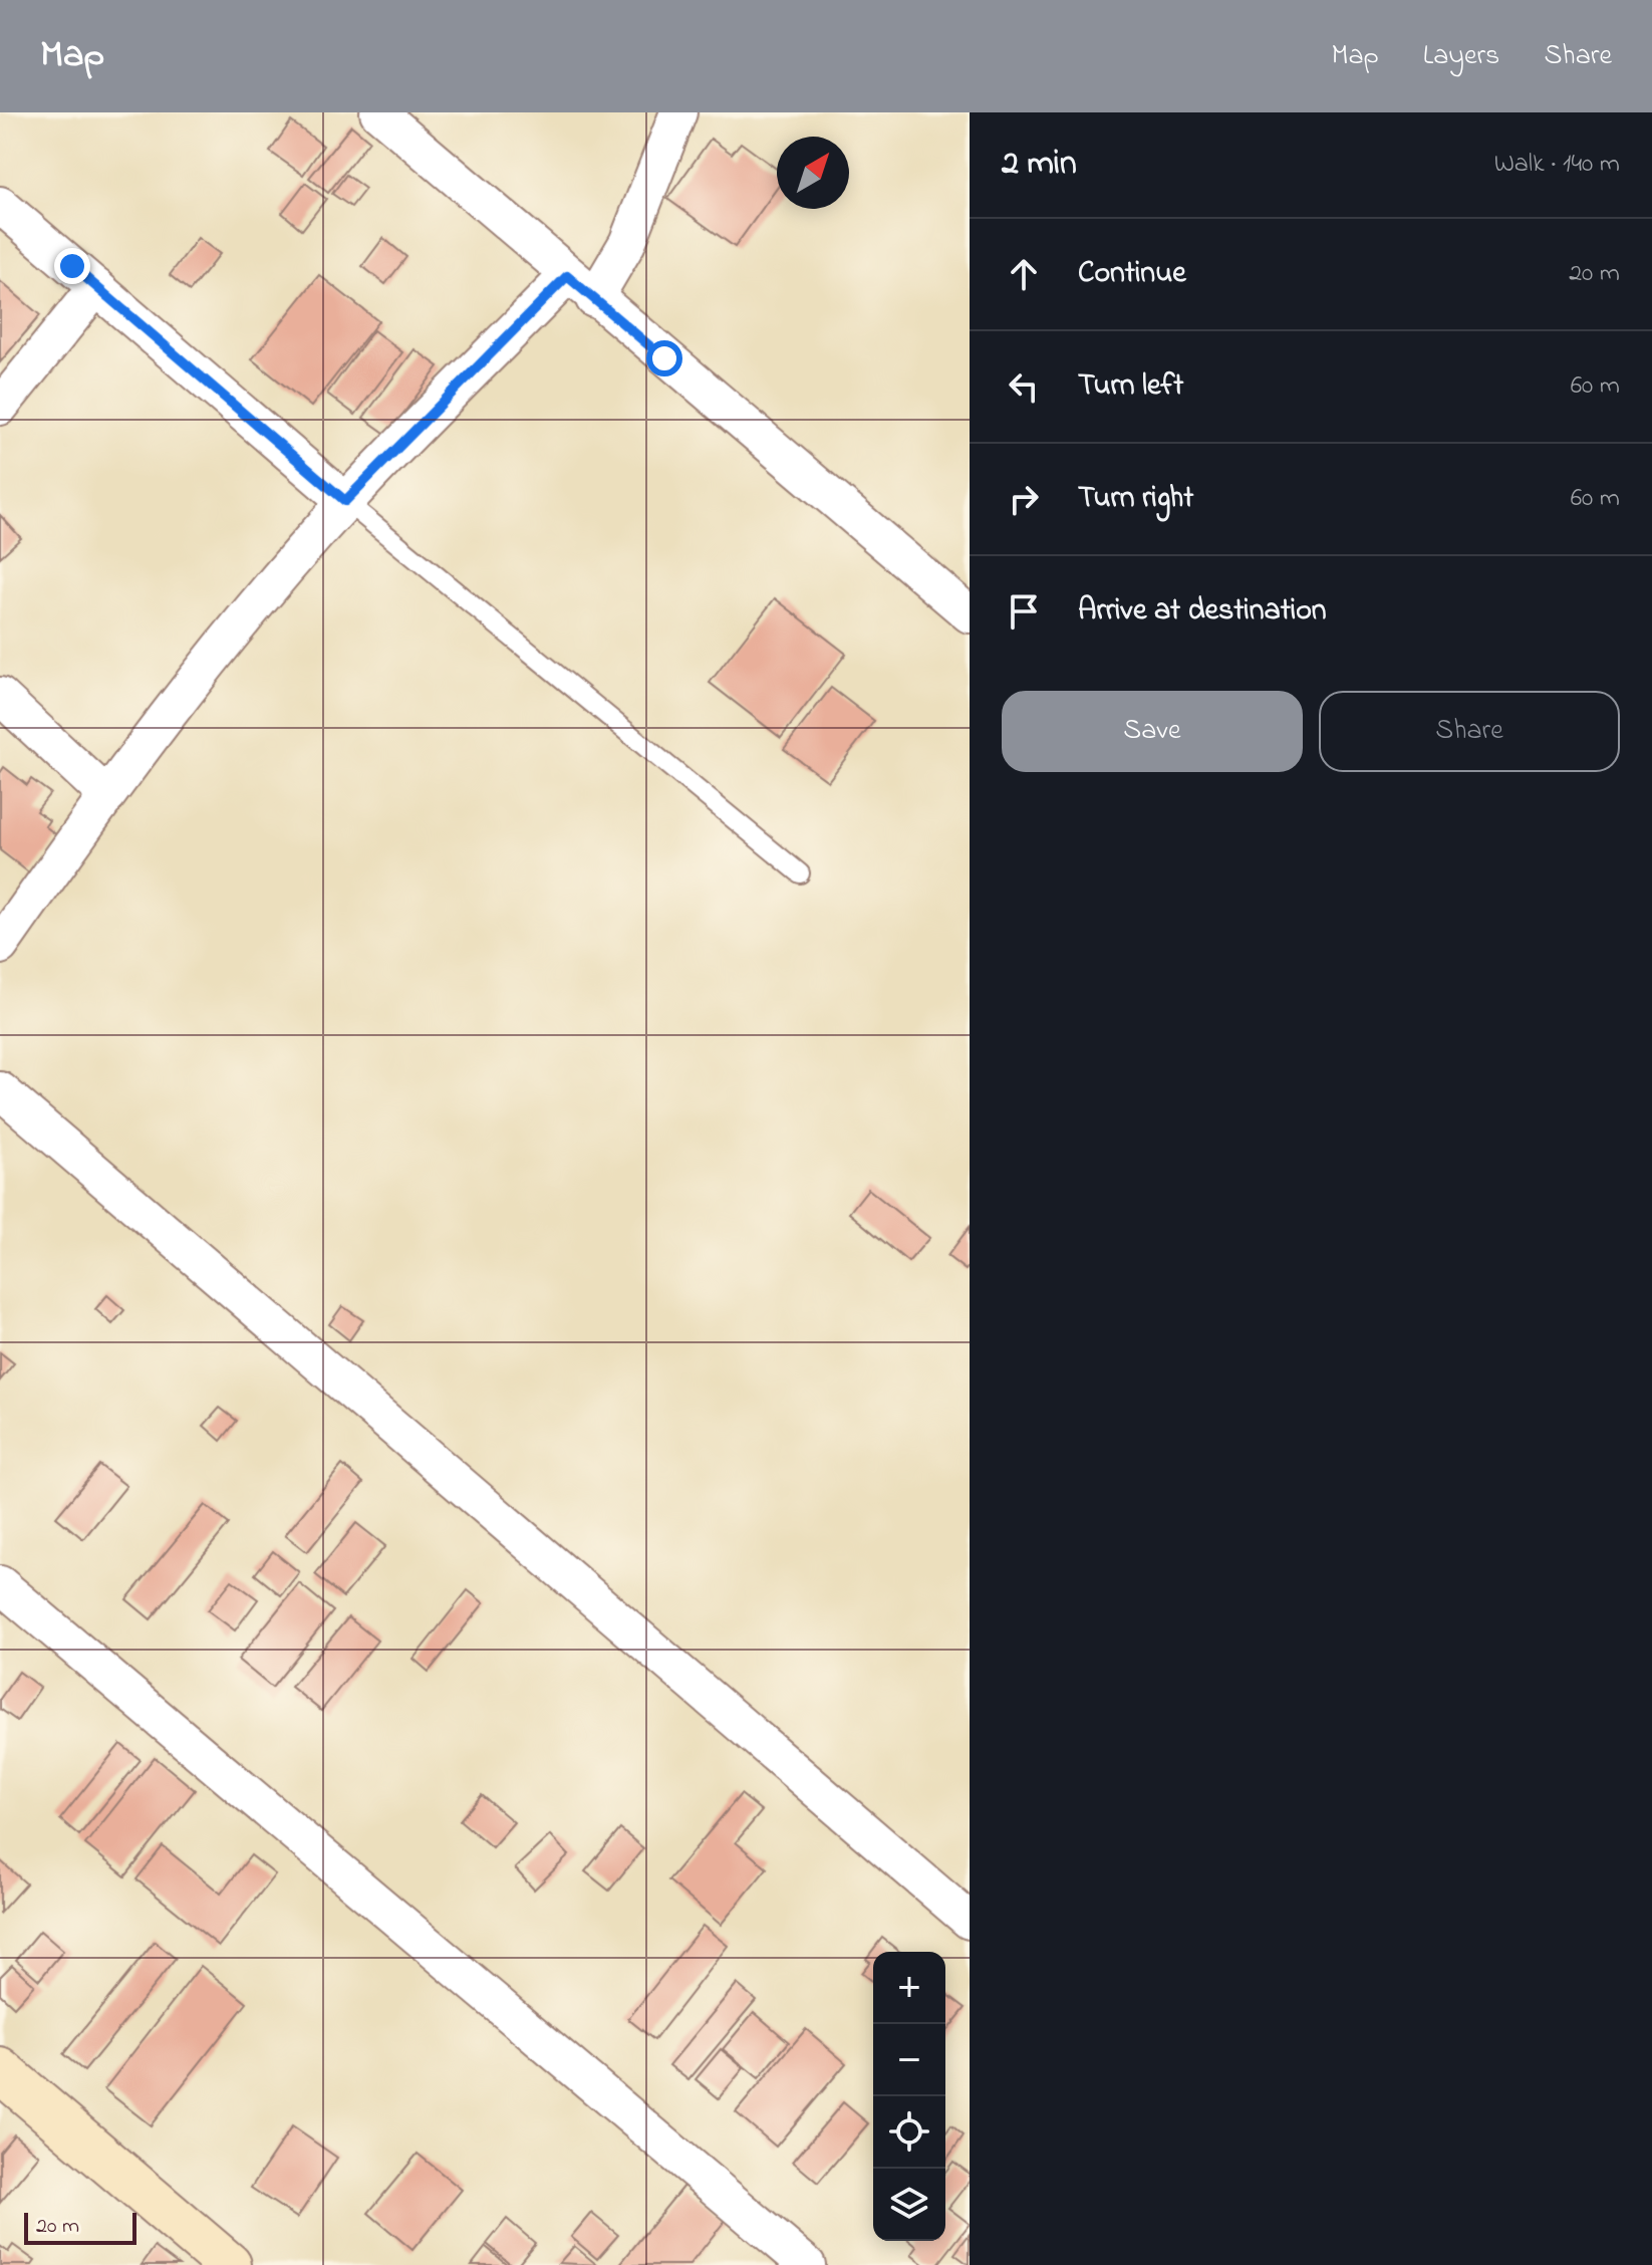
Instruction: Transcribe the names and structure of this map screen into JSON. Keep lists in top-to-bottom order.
{
  "scale_bar": "20 m",
  "north": "top right",
  "page": {
    "header": "Map",
    "nav": ["Map", "Layers", "Share"],
    "heading": ["2 min", "Walk · 140 m"],
    "list": [
      ["Continue", "20 m"],
      ["Turn left", "60 m"],
      ["Turn right", "60 m"],
      "Arrive at destination"
    ],
    "buttons": ["Save", "Share"],
    "map_buttons": ["+", "−"],
    "scale": "20 m"
  }
}
